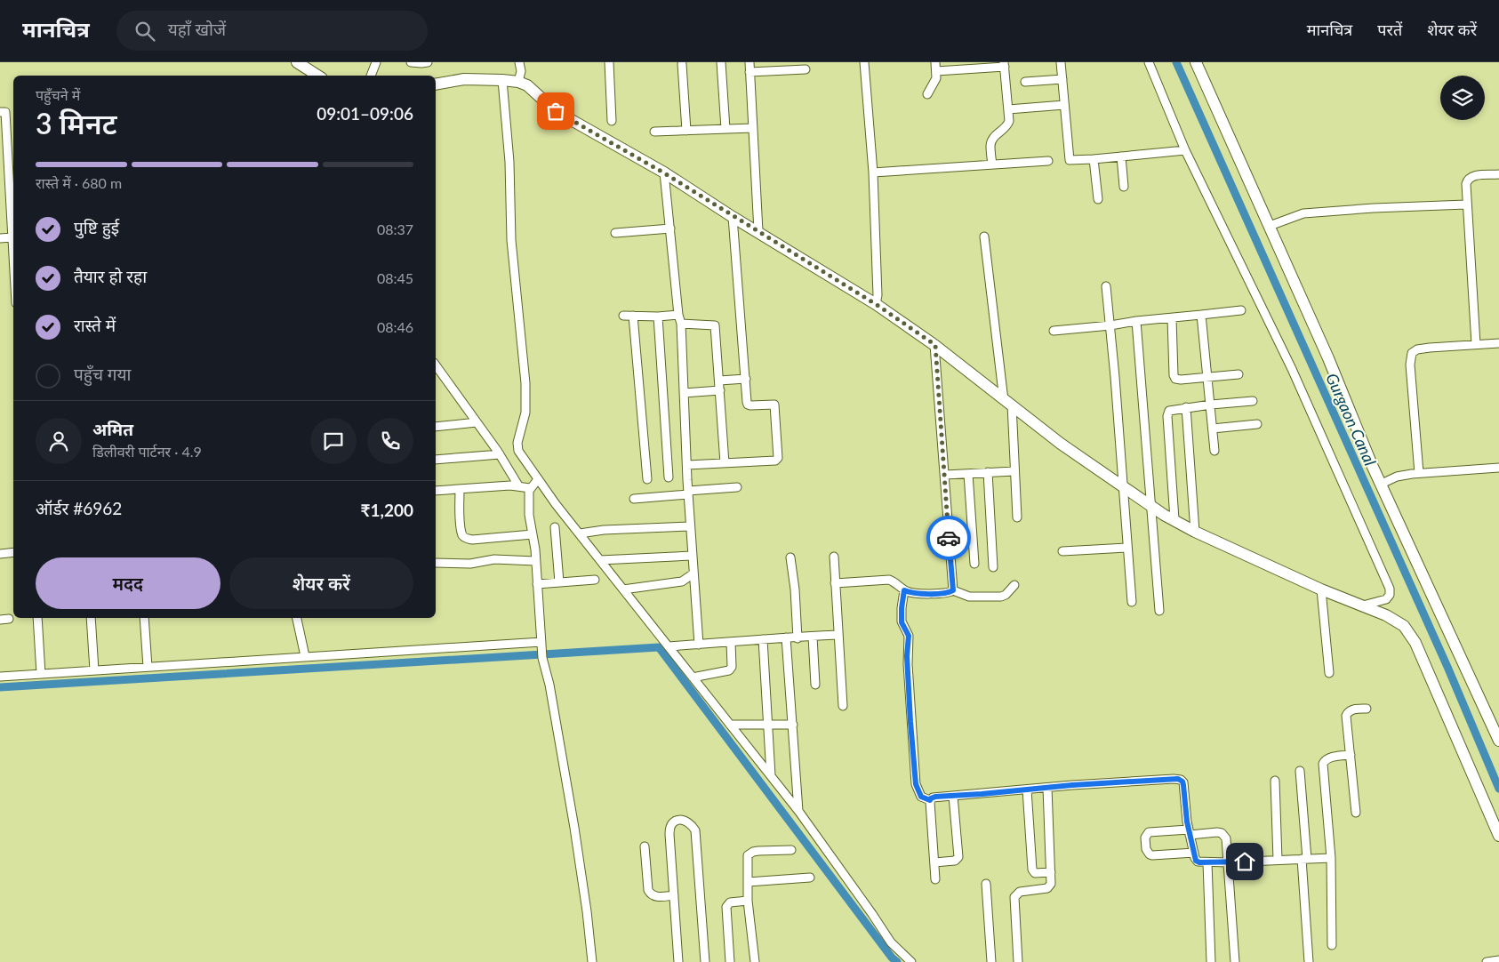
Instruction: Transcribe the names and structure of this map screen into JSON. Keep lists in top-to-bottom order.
{
  "water": ["Gurgaon Canal"],
  "page": {
    "header": "मानचित्र",
    "search": "यहाँ खोजें",
    "nav": ["मानचित्र", "परतें", "शेयर करें"],
    "heading": ["3 मिनट", "पहुँचने में", "09:01–09:06"],
    "panel": [
      "अमित",
      "डिलीवरी पार्टनर · 4.9",
      "ऑर्डर #6962",
      "₹1,200"
    ],
    "bar": "रास्ते में · 680 m",
    "list": [
      ["पुष्टि हुई", "08:37"],
      ["तैयार हो रहा", "08:45"],
      ["रास्ते में", "08:46"],
      "पहुँच गया"
    ],
    "buttons": ["मदद", "शेयर करें"]
  }
}
